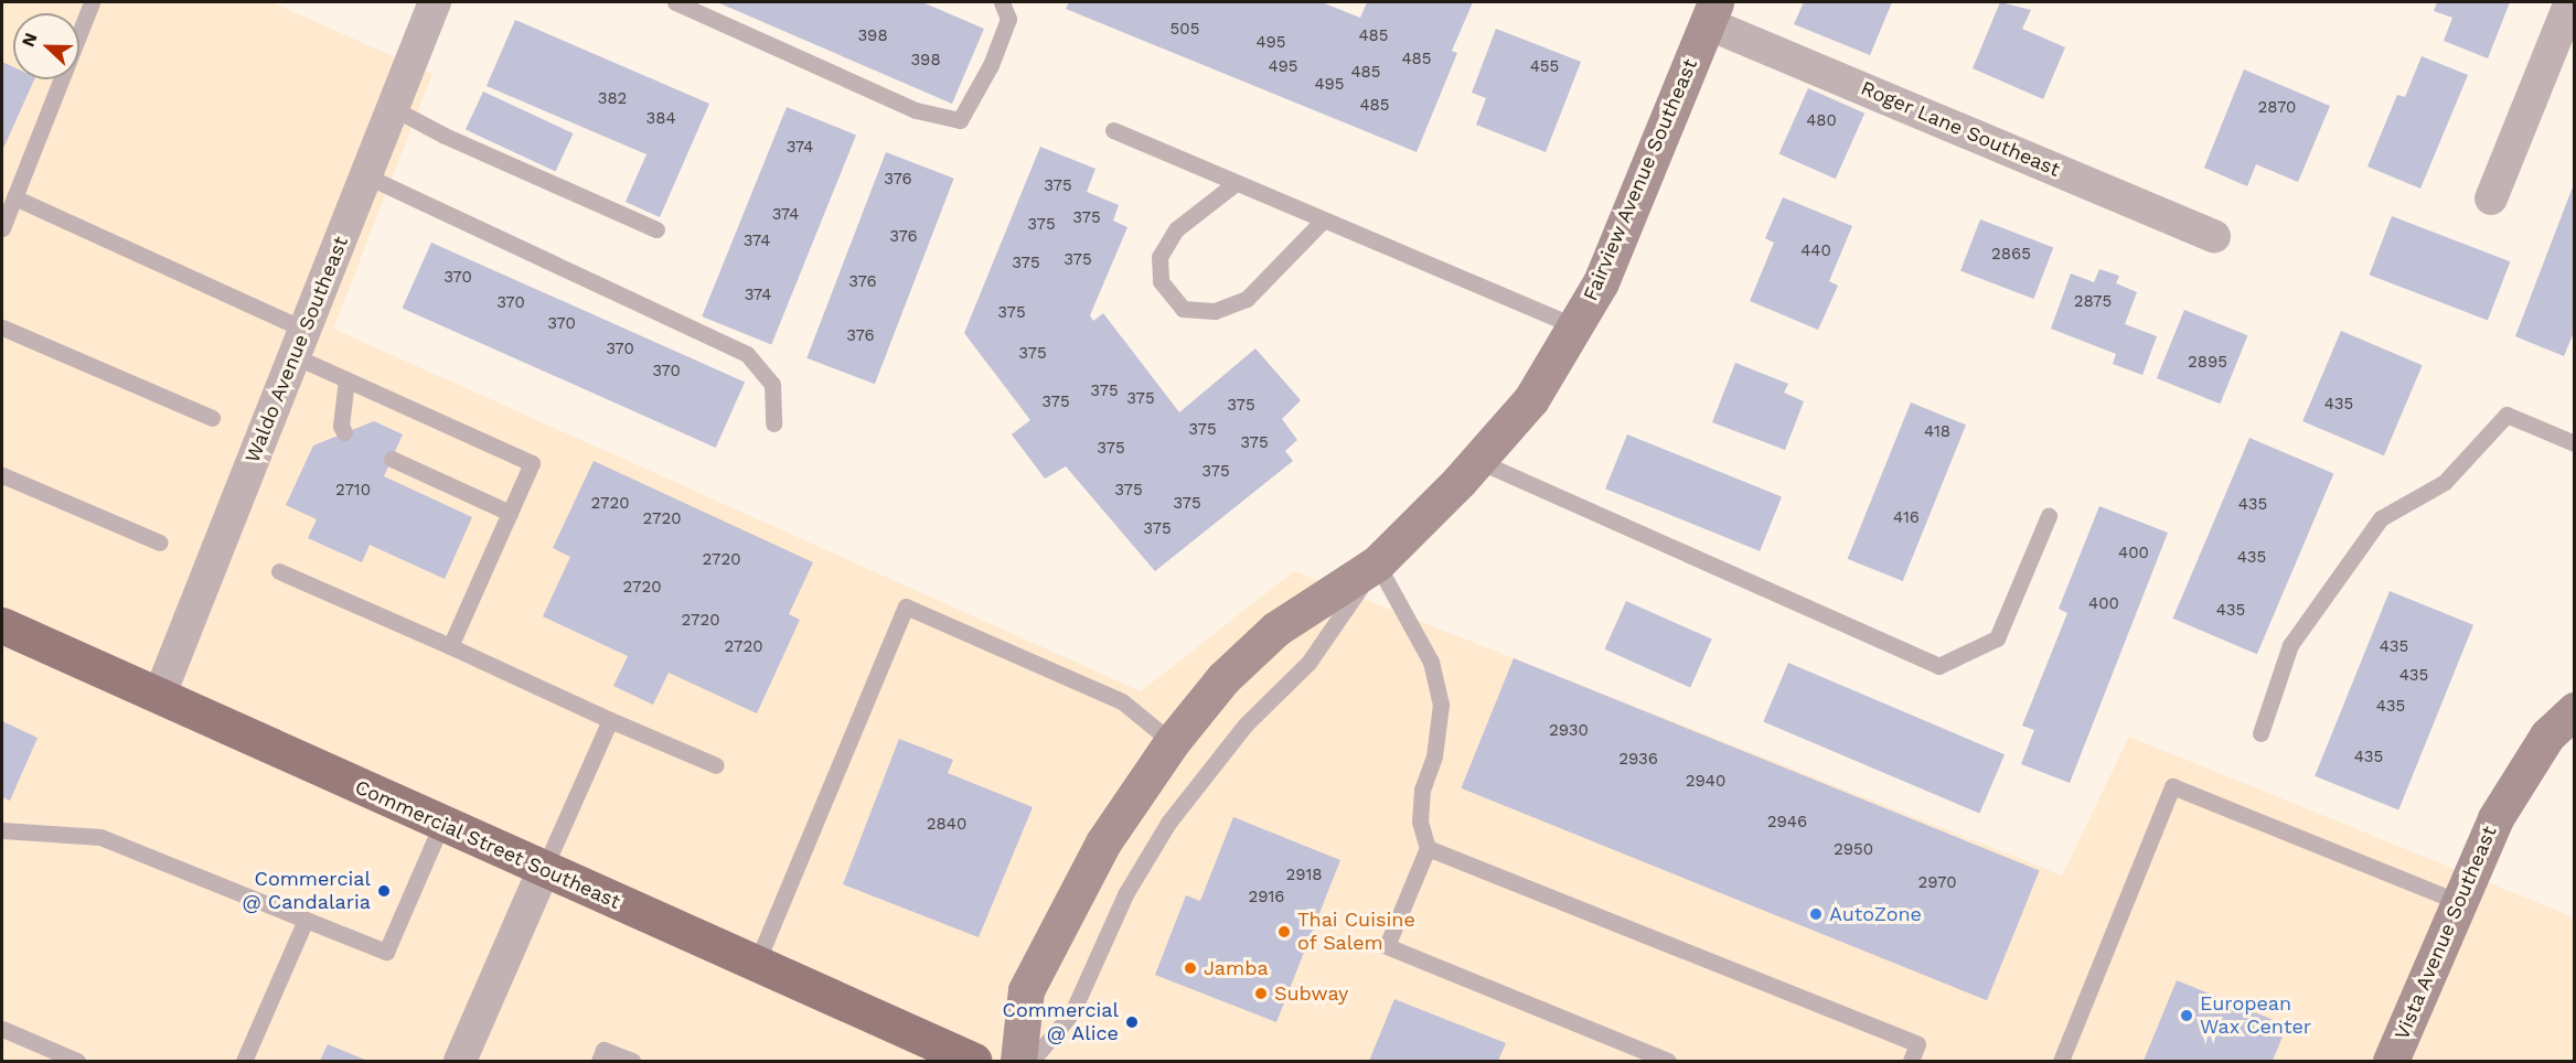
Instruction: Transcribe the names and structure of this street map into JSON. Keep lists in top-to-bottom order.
{
  "streets": {
    "main road": ["Fairview Avenue Southeast", "Commercial Street Southeast", "Vista Avenue Southeast"],
    "street": ["Roger Lane Southeast", "Waldo Avenue Southeast"]
  },
  "crossings": [
    ["Roger Lane Southeast", "Fairview Avenue Southeast"],
    ["Waldo Avenue Southeast", "Commercial Street Southeast"]
  ],
  "places": [
    "Commercial @ Candalaria",
    "AutoZone",
    "Thai Cuisine of Salem",
    "Jamba",
    "Subway",
    "European Wax Center",
    "Commercial @ Alice"
  ],
  "house_numbers": [
    "505",
    "398",
    "485",
    "495",
    "485",
    "398",
    "495",
    "455",
    "485",
    "495",
    "382",
    "485",
    "2870",
    "384",
    "480",
    "374",
    "376",
    "375",
    "374",
    "375",
    "375",
    "376",
    "374",
    "440",
    "2865",
    "375",
    "375",
    "370",
    "376",
    "374",
    "2875",
    "370",
    "375",
    "370",
    "376",
    "370",
    "375",
    "2895",
    "370",
    "375",
    "375",
    "375",
    "435",
    "375",
    "375",
    "418",
    "375",
    "375",
    "375",
    "2710",
    "375",
    "2720",
    "375",
    "435",
    "416",
    "2720",
    "375",
    "400",
    "435",
    "2720",
    "2720",
    "400",
    "435",
    "2720",
    "2720",
    "435",
    "435",
    "435",
    "2930",
    "435",
    "2936",
    "2940",
    "2946",
    "2840",
    "2950",
    "2918",
    "2970",
    "2916"
  ],
  "north": "left"
}
